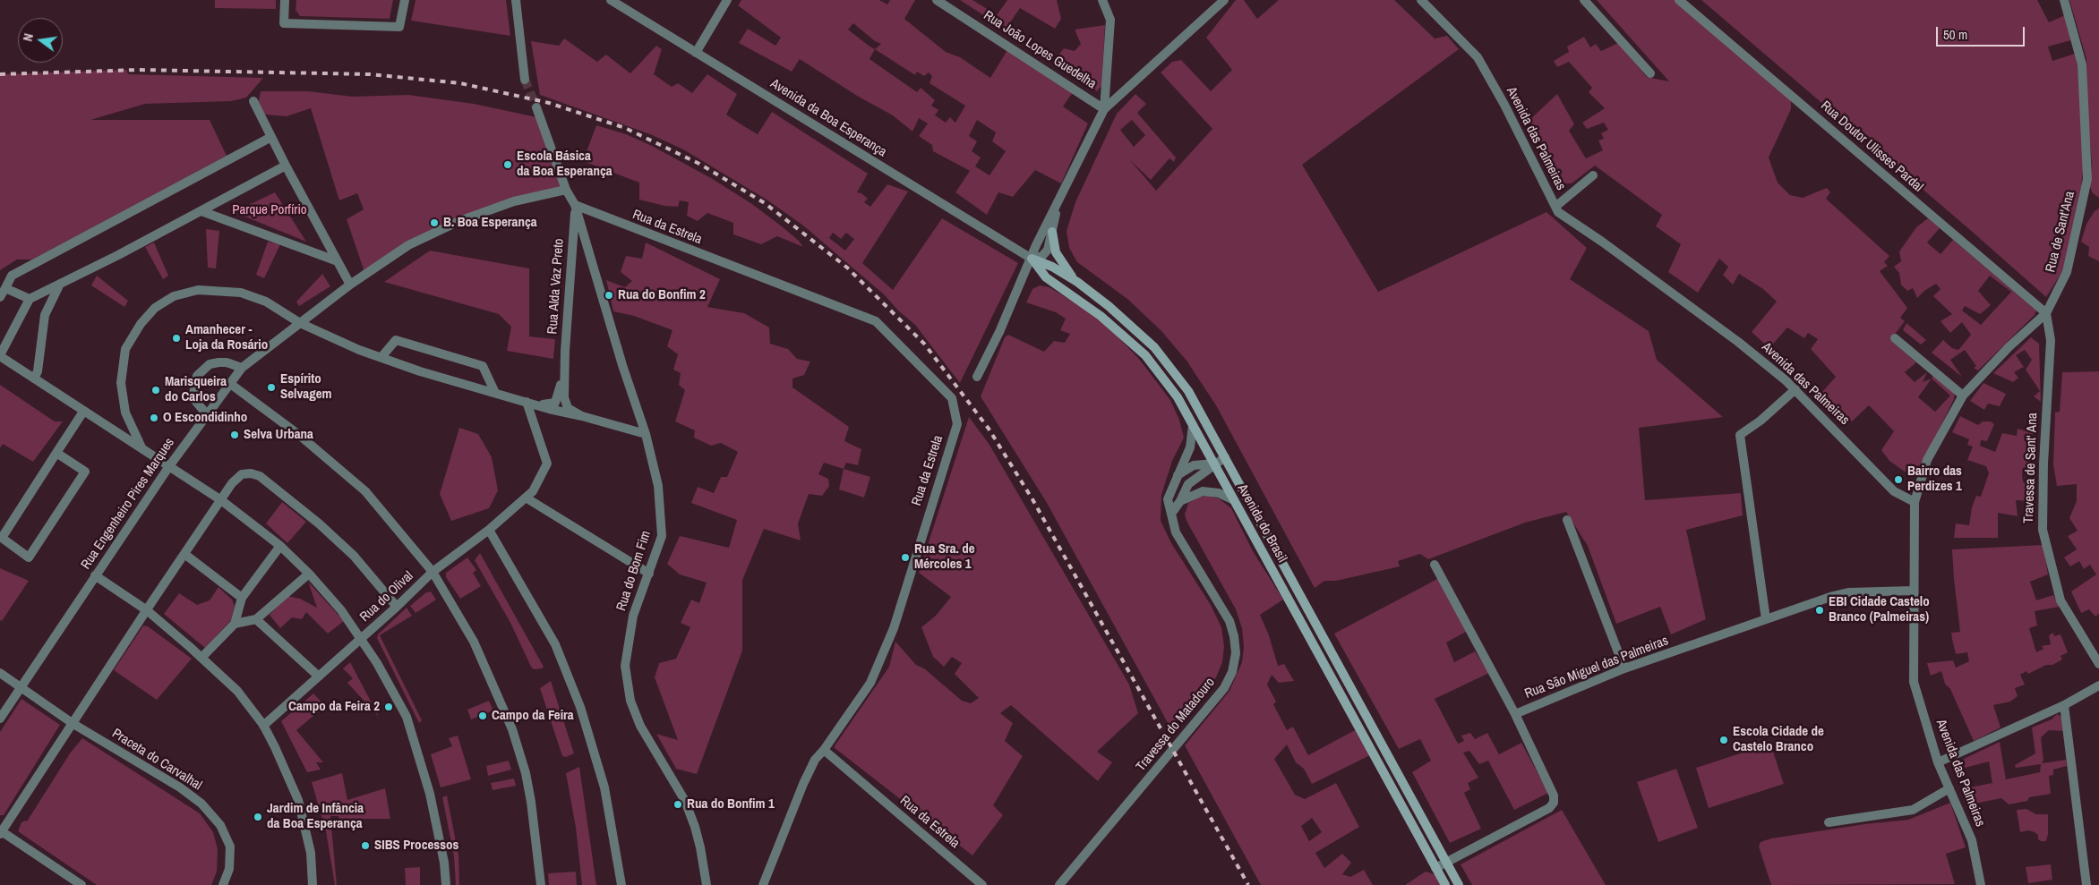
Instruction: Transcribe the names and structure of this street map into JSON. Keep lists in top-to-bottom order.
{
  "streets": {
    "main road": ["Avenida do Brasil"],
    "street": [
      "Rua João Lopes Guedelha",
      "Avenida da Boa Esperança",
      "Avenida das Palmeiras",
      "Rua Doutor Ulisses Pardal",
      "Rua da Estrela",
      "Rua de Sant'Ana",
      "Rua Alda Vaz Preto",
      "Travessa de Sant' Ana",
      "Rua Engenheiro Pires Marques",
      "Rua do Bom Fim",
      "Rua do Olival",
      "Rua São Miguel das Palmeiras",
      "Travessa do Matadouro",
      "Praceta do Carvalhal"
    ]
  },
  "crossings": [
    ["Avenida da Boa Esperança", "Avenida do Brasil"],
    ["Avenida das Palmeiras", "Rua de Sant'Ana"],
    ["Avenida das Palmeiras", "Rua São Miguel das Palmeiras"],
    ["Rua Doutor Ulisses Pardal", "Rua de Sant'Ana"],
    ["Rua Doutor Ulisses Pardal", "Travessa de Sant' Ana"],
    ["Rua da Estrela", "Rua Alda Vaz Preto"],
    ["Rua da Estrela", "Rua do Bom Fim"],
    ["Rua de Sant'Ana", "Travessa de Sant' Ana"],
    ["Rua Alda Vaz Preto", "Rua do Bom Fim"],
    ["Rua Engenheiro Pires Marques", "Praceta do Carvalhal"],
    ["Avenida do Brasil", "Rua São Miguel das Palmeiras"],
    ["Avenida do Brasil", "Travessa do Matadouro"]
  ],
  "parks": ["Parque Porfírio"],
  "places": [
    "Escola Básica da Boa Esperança",
    "B. Boa Esperança",
    "Rua do Bonfim 2",
    "Amanhecer - Loja da Rosário",
    "Espírito Selvagem",
    "Marisqueira do Carlos",
    "O Escondidinho",
    "Selva Urbana",
    "Bairro das Perdizes 1",
    "Rua Sra. de Mércoles 1",
    "EBI Cidade Castelo Branco (Palmeiras)",
    "Campo da Feira 2",
    "Campo da Feira",
    "Escola Cidade de Castelo Branco",
    "Rua do Bonfim 1",
    "Jardim de Infância da Boa Esperança",
    "SIBS Processos"
  ],
  "scale_bar": "50 m",
  "north": "left"
}
